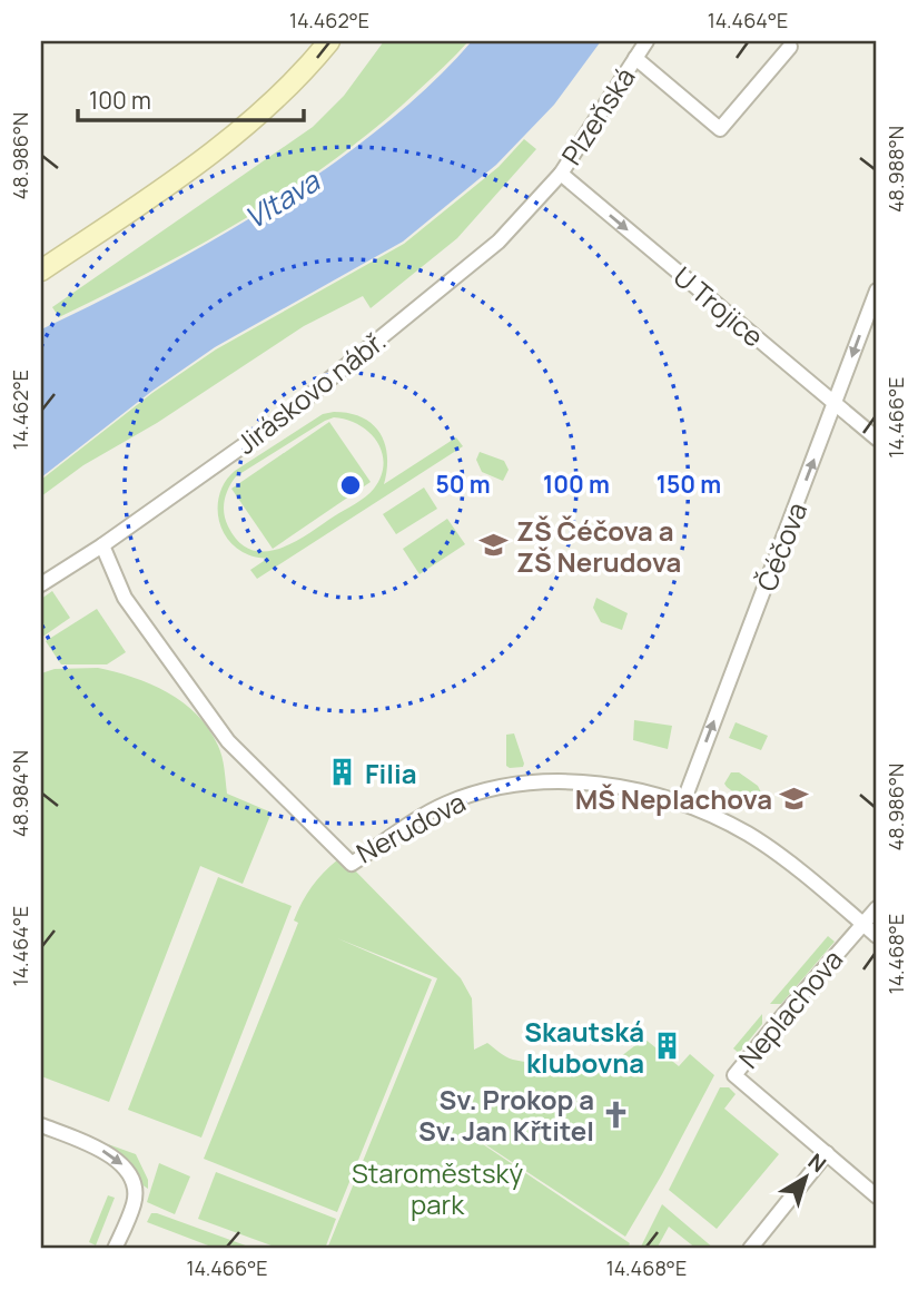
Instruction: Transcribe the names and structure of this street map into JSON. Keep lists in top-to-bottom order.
{
  "streets": {
    "street": [
      "Plzeňská",
      "U Trojice",
      "Jiráskovo nábř.",
      "Čéčova",
      "Nerudova",
      "Neplachova"
    ]
  },
  "crossings": [
    ["Plzeňská", "U Trojice"],
    ["Plzeňská", "Jiráskovo nábř."],
    ["U Trojice", "Jiráskovo nábř."],
    ["U Trojice", "Čéčova"],
    ["Jiráskovo nábř.", "Nerudova"],
    ["Čéčova", "Nerudova"],
    ["Nerudova", "Neplachova"]
  ],
  "one_way": ["U Trojice"],
  "water": ["Vltava"],
  "parks": ["Staroměstský park"],
  "places": {
    "school or university": ["ZŠ Čéčova a ZŠ Nerudova", "MŠ Neplachova"],
    "building": ["Filia", "Skautská klubovna"],
    "church": ["Sv. Prokop a Sv. Jan Křtitel"]
  },
  "scale_bar": "100 m",
  "north": "top right",
  "coordinates": [
    "14.462°E",
    "14.464°E",
    "48.986°N",
    "48.988°N",
    "14.466°E",
    "48.984°N",
    "14.468°E"
  ],
  "rings": ["50 m", "100 m", "150 m"]
}
